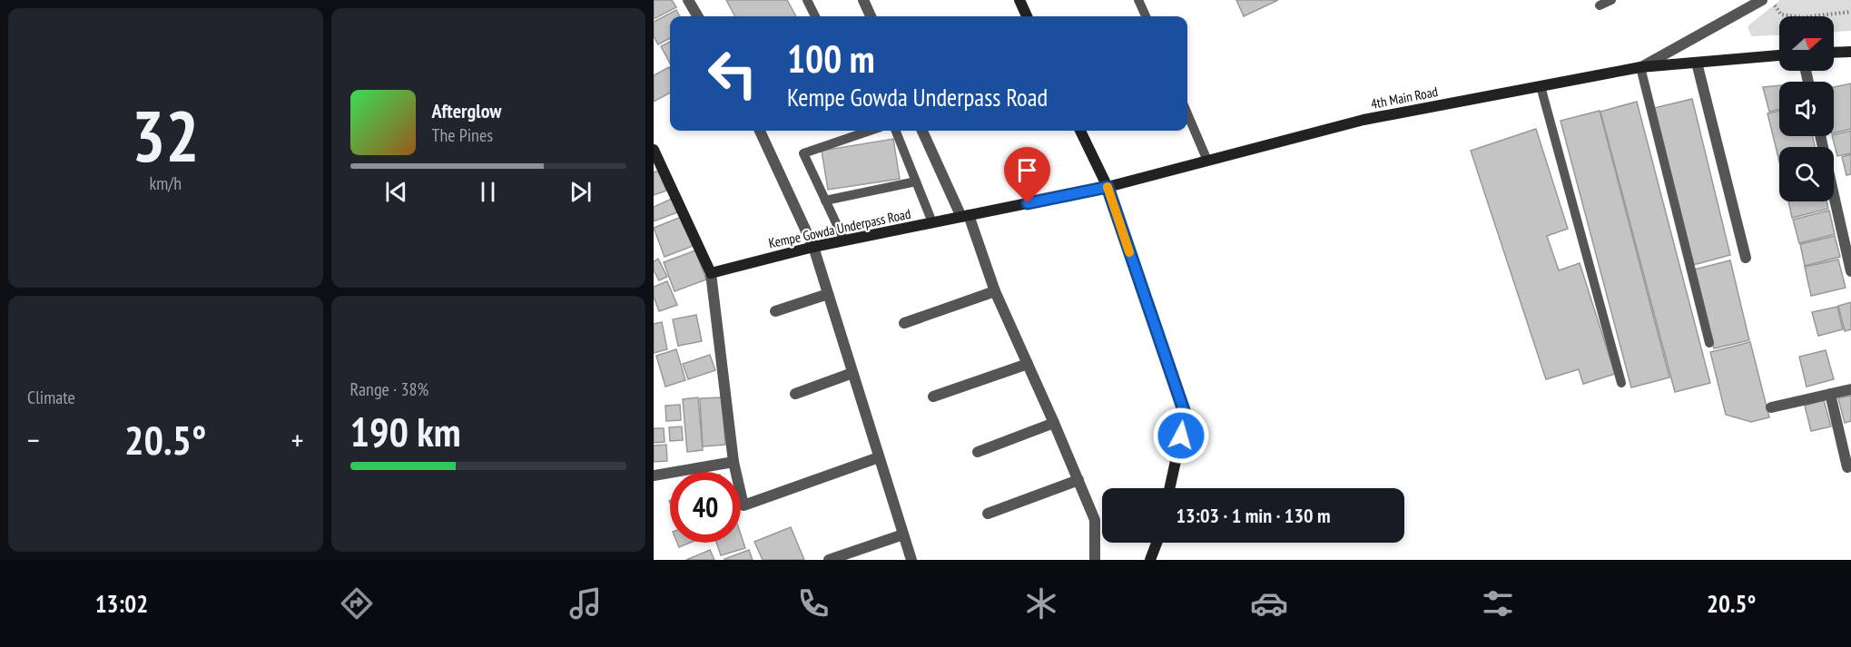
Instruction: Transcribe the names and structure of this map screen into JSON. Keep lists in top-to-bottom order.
{
  "streets": {
    "street": ["4th Main Road", "Kempe Gowda Underpass Road"]
  },
  "crossings": [
    ["4th Main Road", "Kempe Gowda Underpass Road"]
  ],
  "north": "right",
  "page": {
    "tile": [
      ["32", "km/h"],
      "Climate",
      ["Range · 38%", "190 km"]
    ],
    "turn": ["100 m", "Kempe Gowda Underpass Road"],
    "song": ["Afterglow", "The Pines"],
    "heat": ["−", "20.5°", "+"],
    "limit": "40",
    "trip": "13:03 · 1 min · 130 m",
    "tabs": ["13:02", "20.5°"]
  }
}
